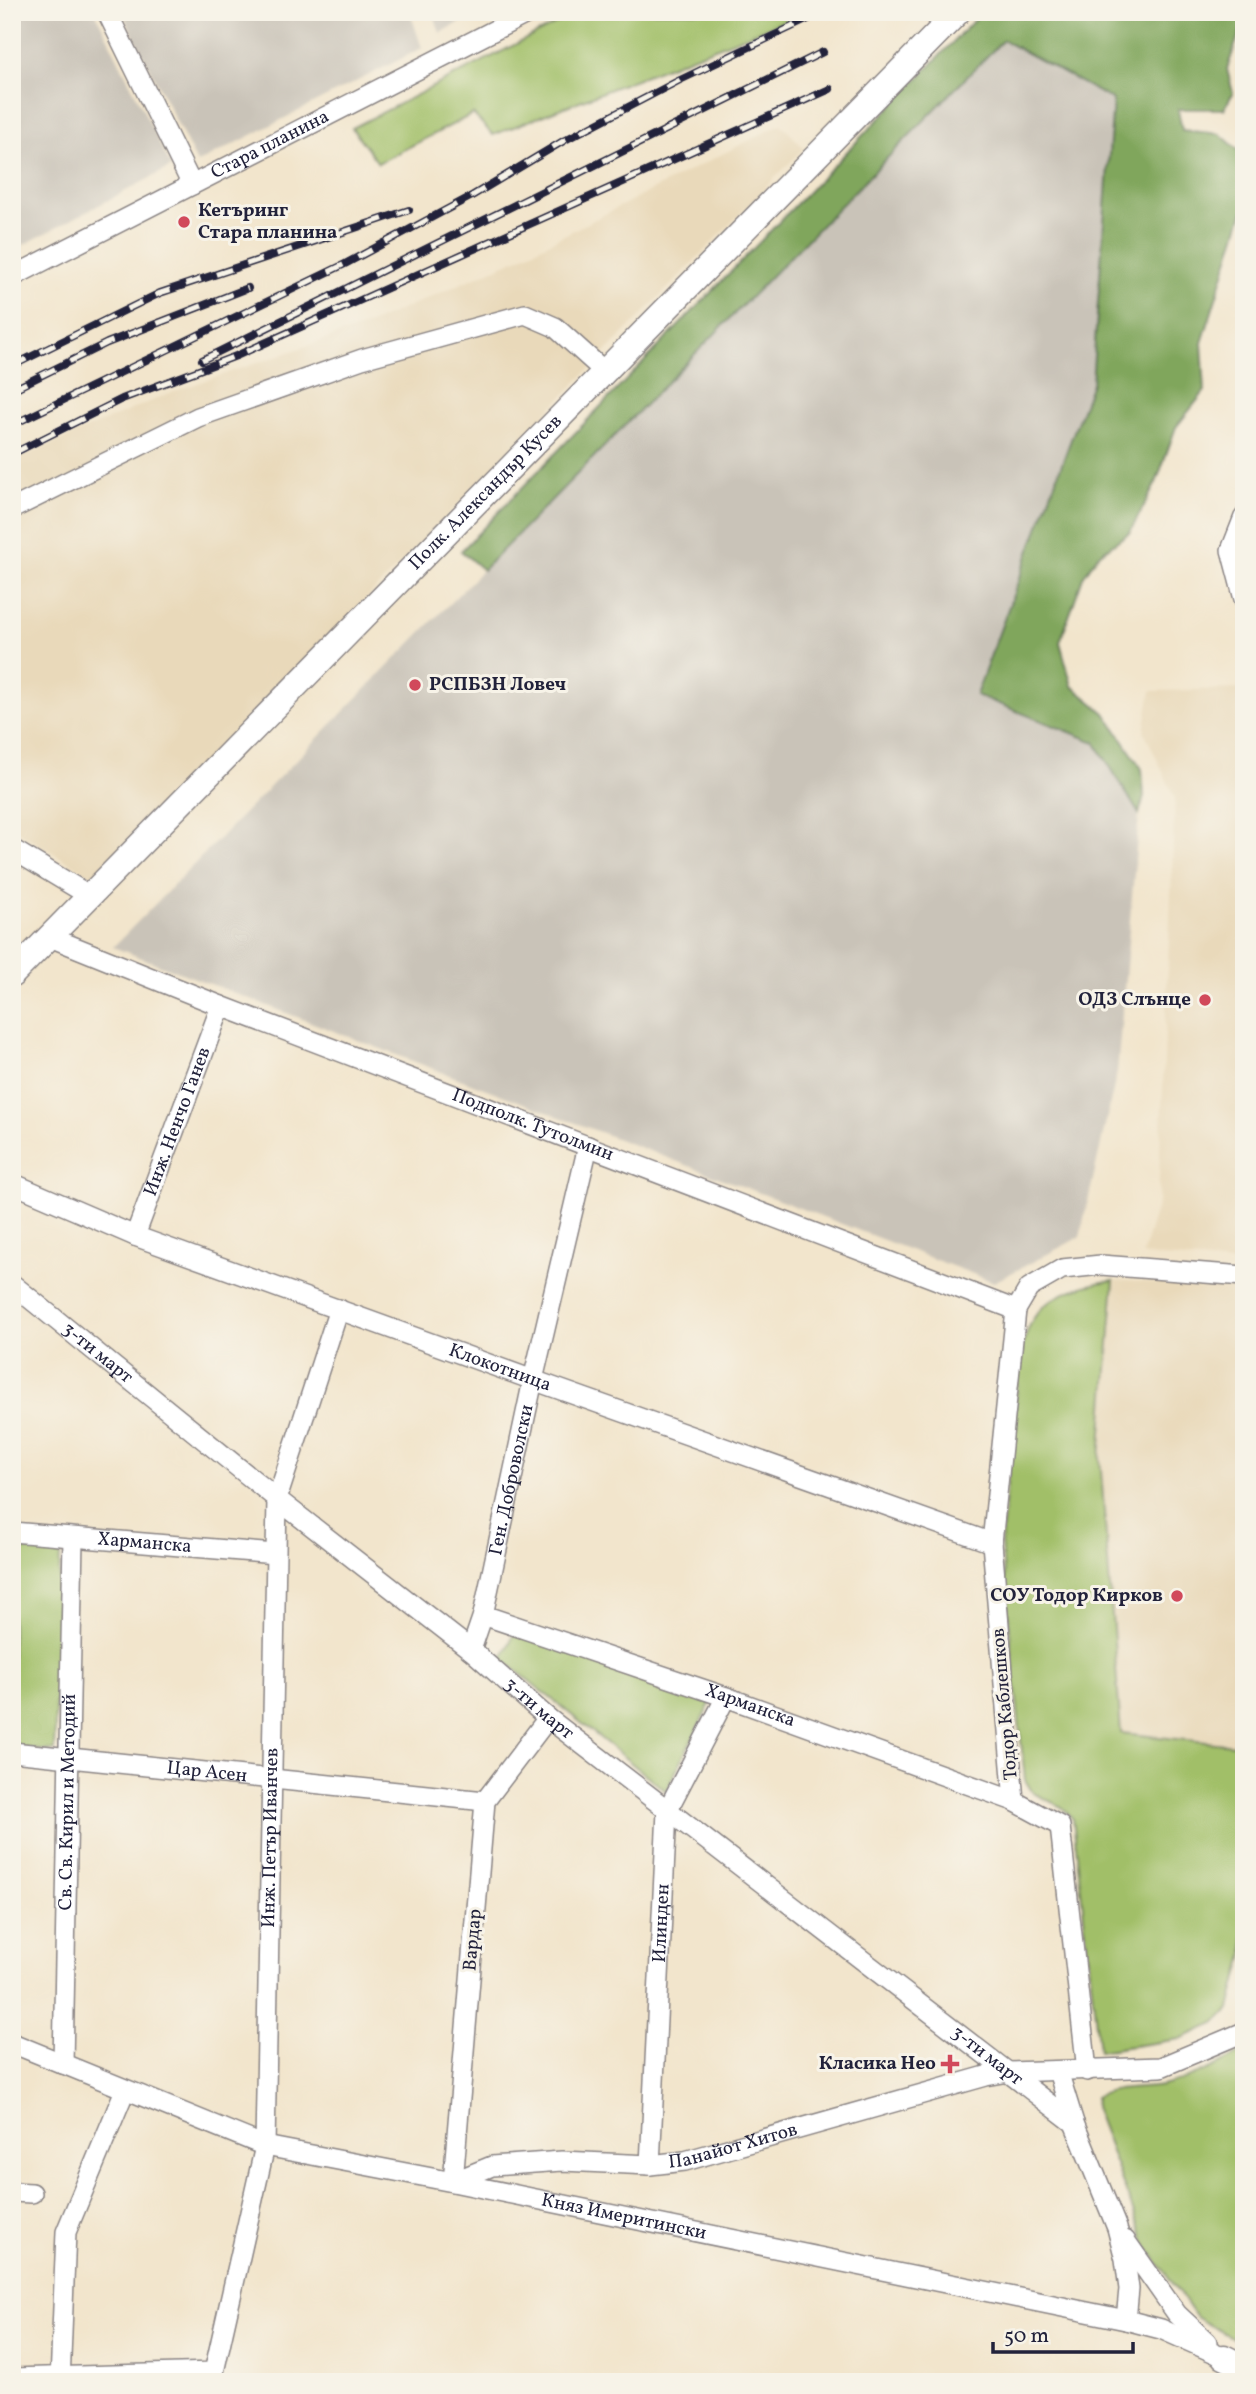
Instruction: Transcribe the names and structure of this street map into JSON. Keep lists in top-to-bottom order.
{
  "streets": {
    "street": [
      "Стара планина",
      "Полк. Александър Кусев",
      "Инж. Ненчо Ганев",
      "Подполк. Тутолмин",
      "3-ти март",
      "Клокотница",
      "Ген. Доброволски",
      "Харманска",
      "Тодор Каблешков",
      "Цар Асен",
      "Св. Св. Кирил и Методий",
      "Инж. Петър Иванчев",
      "Илинден",
      "Вардар",
      "Панайот Хитов",
      "Княз Имеритински"
    ]
  },
  "crossings": [
    ["Полк. Александър Кусев", "Подполк. Тутолмин"],
    ["Инж. Ненчо Ганев", "Подполк. Тутолмин"],
    ["Инж. Ненчо Ганев", "Клокотница"],
    ["Подполк. Тутолмин", "Ген. Доброволски"],
    ["Подполк. Тутолмин", "Тодор Каблешков"],
    ["3-ти март", "Ген. Доброволски"],
    ["3-ти март", "Инж. Петър Иванчев"],
    ["3-ти март", "Илинден"],
    ["3-ти март", "Панайот Хитов"],
    ["Клокотница", "Ген. Доброволски"],
    ["Клокотница", "Тодор Каблешков"],
    ["Клокотница", "Инж. Петър Иванчев"],
    ["Ген. Доброволски", "Харманска"],
    ["Харманска", "Тодор Каблешков"],
    ["Харманска", "Св. Св. Кирил и Методий"],
    ["Харманска", "Инж. Петър Иванчев"],
    ["Харманска", "Илинден"],
    ["Тодор Каблешков", "Панайот Хитов"],
    ["Цар Асен", "Св. Св. Кирил и Методий"],
    ["Цар Асен", "Инж. Петър Иванчев"],
    ["Цар Асен", "Вардар"],
    ["Св. Св. Кирил и Методий", "Княз Имеритински"],
    ["Инж. Петър Иванчев", "Княз Имеритински"],
    ["Илинден", "Панайот Хитов"],
    ["Вардар", "Панайот Хитов"],
    ["Вардар", "Княз Имеритински"],
    ["Панайот Хитов", "Княз Имеритински"]
  ],
  "places": {
    "other": [
      "Кетъринг Стара планина",
      "РСПБЗН Ловеч",
      "ОДЗ Слънце",
      "СОУ Тодор Кирков"
    ],
    "health": ["Класика Нео"]
  },
  "scale_bar": "50 m"
}
